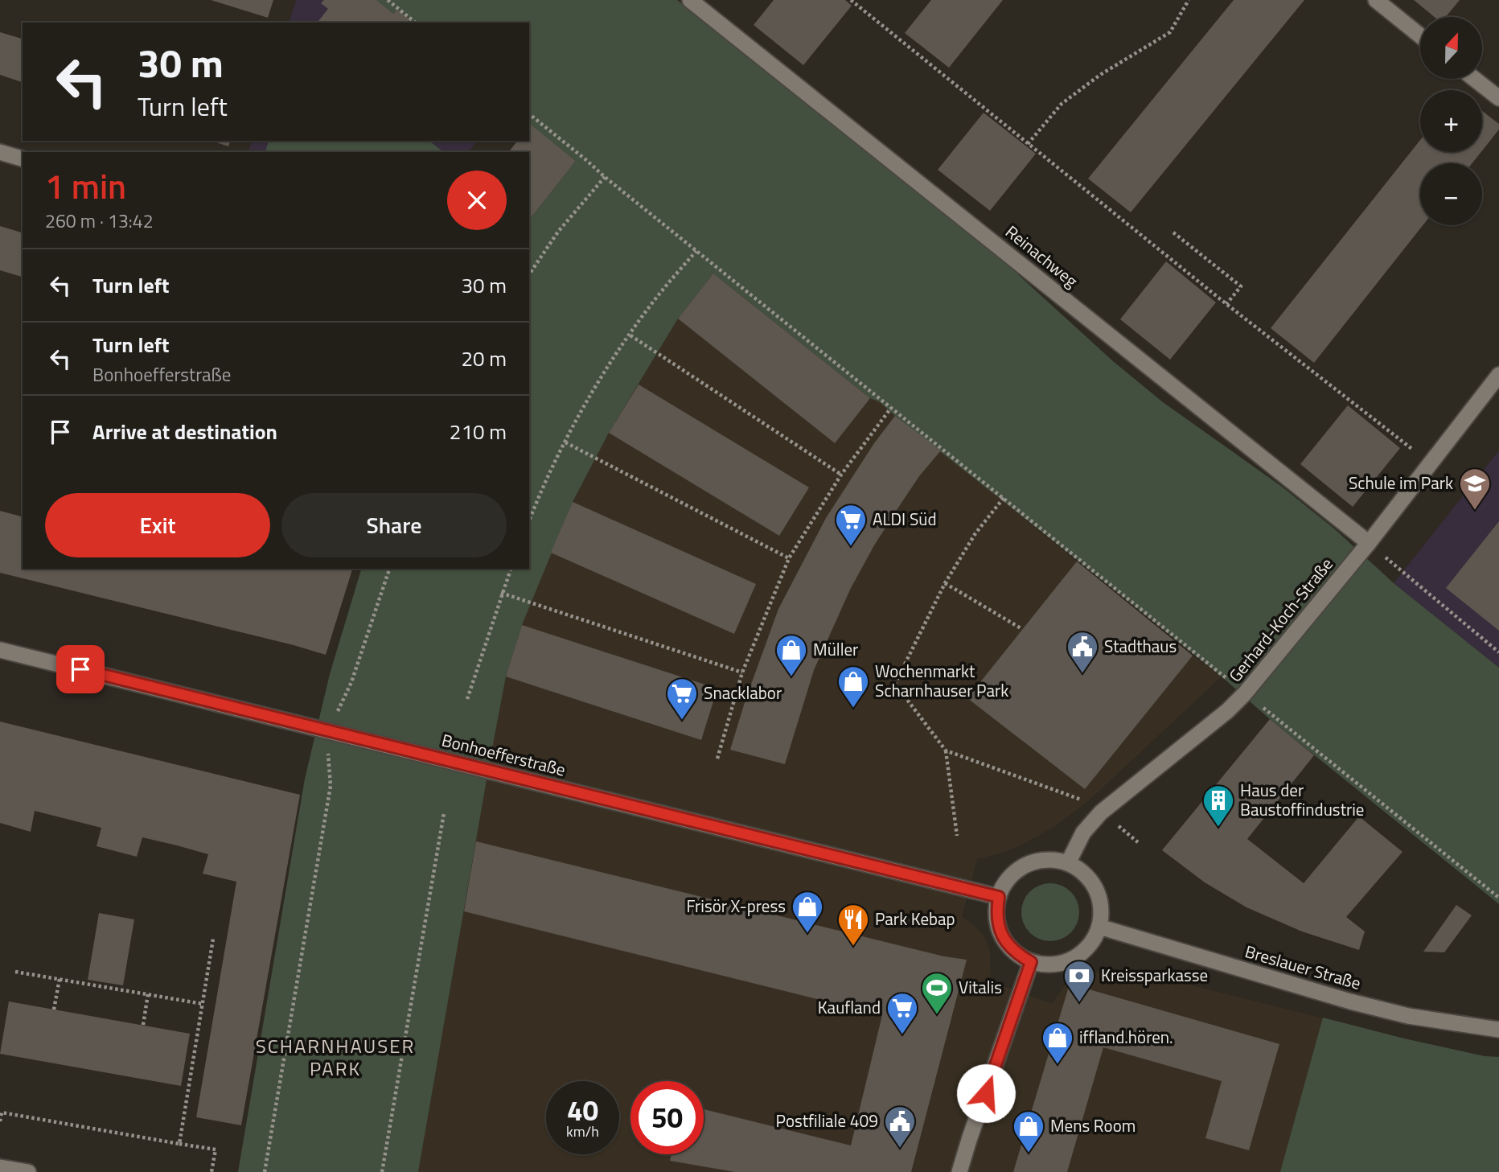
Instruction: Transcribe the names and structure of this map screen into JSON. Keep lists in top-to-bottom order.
{
  "streets": {
    "main road": [
      "Reinachweg",
      "Gerhard-Koch-Straße",
      "Bonhoefferstraße",
      "Breslauer Straße"
    ]
  },
  "crossings": [
    ["Reinachweg", "Gerhard-Koch-Straße"],
    ["Gerhard-Koch-Straße", "Bonhoefferstraße"],
    ["Gerhard-Koch-Straße", "Breslauer Straße"],
    ["Bonhoefferstraße", "Breslauer Straße"]
  ],
  "districts": ["SCHARNHAUSER PARK"],
  "places": {
    "school or university": ["Schule im Park"],
    "supermarket": ["ALDI Süd", "Snacklabor", "Kaufland"],
    "public building": ["Stadthaus", "Postfiliale 409"],
    "shop": [
      "Müller",
      "Wochenmarkt Scharnhauser Park",
      "Frisör X-press",
      "iffland.hören.",
      "Mens Room"
    ],
    "building": ["Haus der Baustoffindustrie"],
    "restaurant": ["Park Kebap"],
    "bank": ["Kreissparkasse"],
    "sports": ["Vitalis"]
  },
  "north": "top",
  "page": {
    "map_buttons": ["+", "−"],
    "turn": ["30 m", "Turn left"],
    "heading": ["1 min", "260 m · 13:42"],
    "list": [
      {
        "name": "Turn left",
        "value": "30 m"
      },
      {
        "name": "Turn left",
        "note": "Bonhoefferstraße",
        "value": "20 m"
      },
      {
        "name": "Arrive at destination",
        "value": "210 m"
      }
    ],
    "buttons": ["Exit", "Share"],
    "speed": "40 km/h",
    "limit": "50"
  }
}
